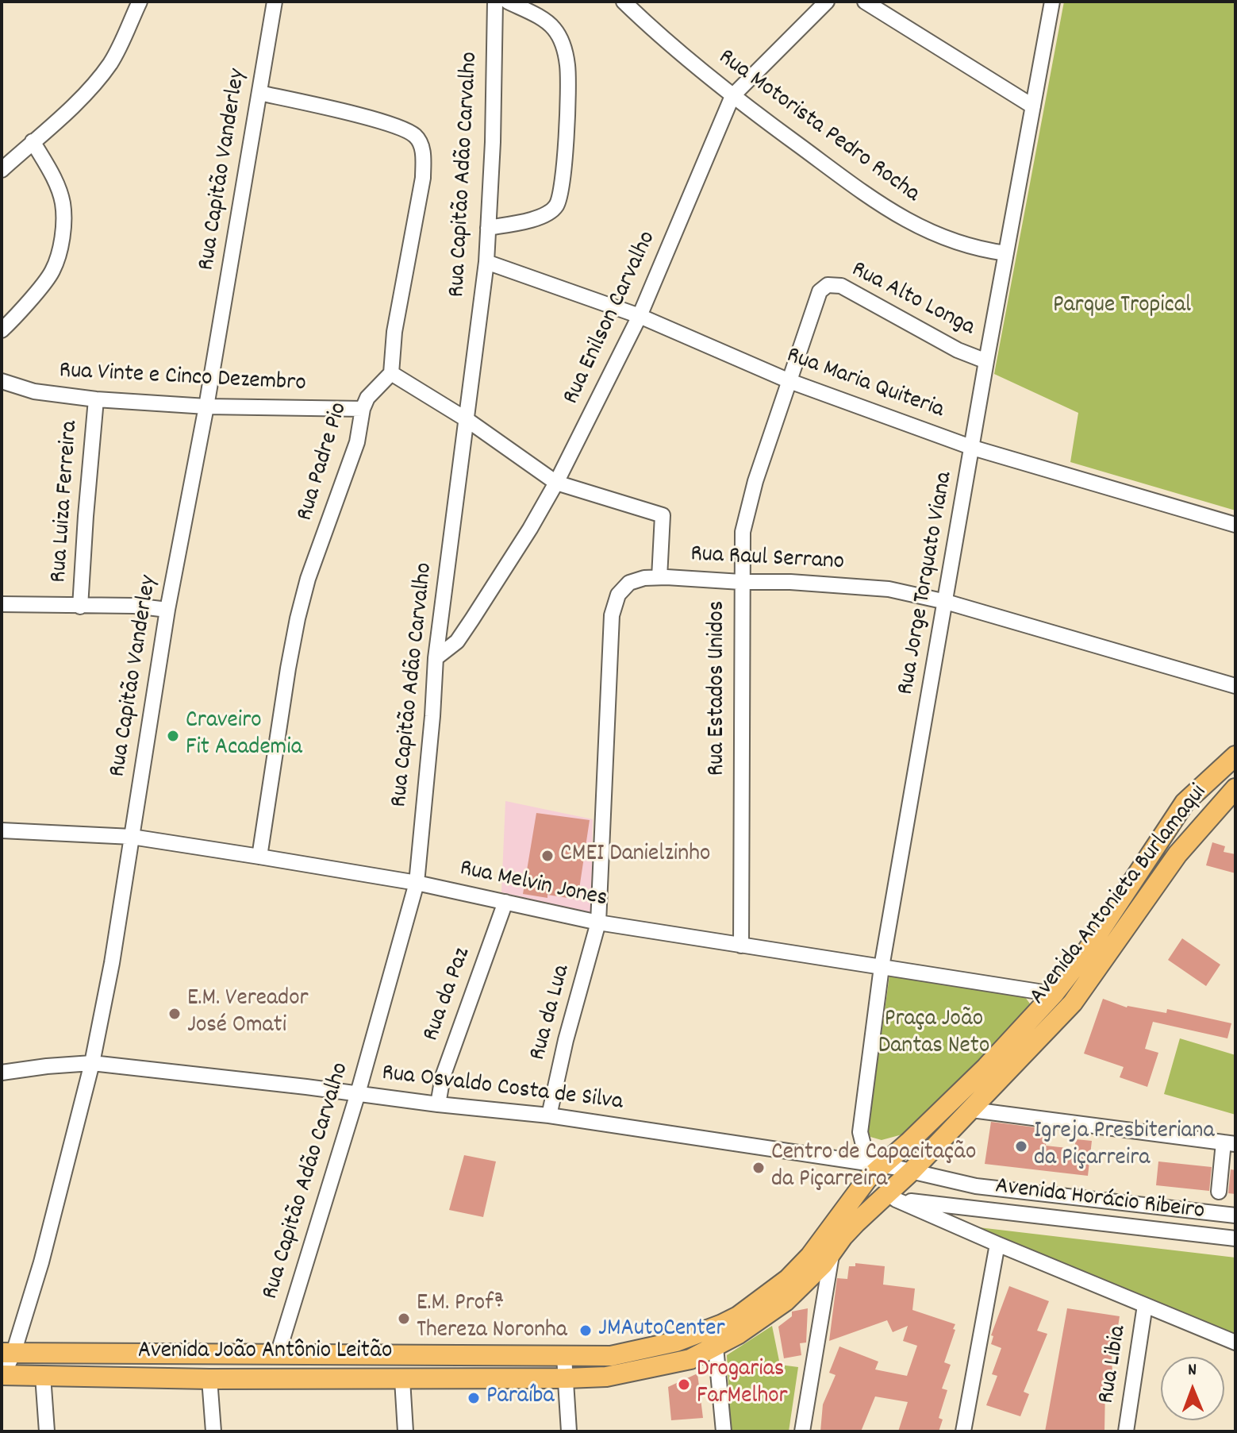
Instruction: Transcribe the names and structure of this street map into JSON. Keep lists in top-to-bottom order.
{
  "streets": {
    "main road": ["Avenida Antonieta Burlamaqui", "Avenida João Antônio Leitão"],
    "street": [
      "Rua Motorista Pedro Rocha",
      "Rua Capitão Vanderley",
      "Rua Capitão Adão Carvalho",
      "Rua Alto Longa",
      "Rua Enilson Carvalho",
      "Rua Vinte e Cinco Dezembro",
      "Rua Maria Quiteria",
      "Rua Padre Pio",
      "Rua Luiza Ferreira",
      "Rua Raul Serrano",
      "Rua Jorge Torquato Viana",
      "Rua Estados Unidos",
      "Rua Melvin Jones",
      "Rua da Paz",
      "Rua da Lua",
      "Rua Osvaldo Costa de Silva",
      "Avenida Horácio Ribeiro",
      "Rua Libia"
    ]
  },
  "crossings": [
    ["Rua Motorista Pedro Rocha", "Rua Enilson Carvalho"],
    ["Rua Motorista Pedro Rocha", "Rua Jorge Torquato Viana"],
    ["Rua Capitão Vanderley", "Rua Vinte e Cinco Dezembro"],
    ["Rua Capitão Vanderley", "Rua Melvin Jones"],
    ["Rua Capitão Vanderley", "Rua Osvaldo Costa de Silva"],
    ["Rua Capitão Vanderley", "Avenida João Antônio Leitão"],
    ["Rua Capitão Adão Carvalho", "Rua Enilson Carvalho"],
    ["Rua Capitão Adão Carvalho", "Rua Maria Quiteria"],
    ["Rua Capitão Adão Carvalho", "Rua Melvin Jones"],
    ["Rua Capitão Adão Carvalho", "Rua Osvaldo Costa de Silva"],
    ["Rua Capitão Adão Carvalho", "Avenida João Antônio Leitão"],
    ["Rua Alto Longa", "Rua Jorge Torquato Viana"],
    ["Rua Alto Longa", "Rua Estados Unidos"],
    ["Rua Enilson Carvalho", "Rua Maria Quiteria"],
    ["Rua Vinte e Cinco Dezembro", "Rua Padre Pio"],
    ["Rua Vinte e Cinco Dezembro", "Rua Luiza Ferreira"],
    ["Rua Maria Quiteria", "Rua Jorge Torquato Viana"],
    ["Rua Maria Quiteria", "Rua Estados Unidos"],
    ["Rua Padre Pio", "Rua Melvin Jones"],
    ["Rua Raul Serrano", "Rua Jorge Torquato Viana"],
    ["Rua Raul Serrano", "Rua Estados Unidos"],
    ["Rua Raul Serrano", "Rua Melvin Jones"],
    ["Rua Raul Serrano", "Rua da Lua"],
    ["Rua Jorge Torquato Viana", "Rua Melvin Jones"],
    ["Rua Jorge Torquato Viana", "Avenida Antonieta Burlamaqui"],
    ["Rua Jorge Torquato Viana", "Rua Osvaldo Costa de Silva"],
    ["Rua Jorge Torquato Viana", "Avenida Horácio Ribeiro"],
    ["Rua Jorge Torquato Viana", "Avenida João Antônio Leitão"],
    ["Rua Estados Unidos", "Rua Melvin Jones"],
    ["Rua Melvin Jones", "Avenida Antonieta Burlamaqui"],
    ["Rua Melvin Jones", "Rua da Paz"],
    ["Rua Melvin Jones", "Rua da Lua"],
    ["Avenida Antonieta Burlamaqui", "Rua Osvaldo Costa de Silva"],
    ["Avenida Antonieta Burlamaqui", "Avenida Horácio Ribeiro"],
    ["Avenida Antonieta Burlamaqui", "Avenida João Antônio Leitão"],
    ["Rua da Paz", "Rua Osvaldo Costa de Silva"],
    ["Rua da Lua", "Rua Osvaldo Costa de Silva"],
    ["Rua Osvaldo Costa de Silva", "Avenida Horácio Ribeiro"],
    ["Rua Osvaldo Costa de Silva", "Avenida João Antônio Leitão"],
    ["Avenida Horácio Ribeiro", "Avenida João Antônio Leitão"]
  ],
  "parks": ["Parque Tropical", "Praça João Dantas Neto"],
  "places": [
    "Craveiro Fit Academia",
    "CMEI Danielzinho",
    "E.M. Vereador José Omati",
    "Igreja Presbiteriana da Piçarreira",
    "Centro de Capacitação da Piçarreira",
    "E.M. Profª Thereza Noronha",
    "JMAutoCenter",
    "Drogarias FarMelhor",
    "Paraíba"
  ],
  "north": "top"
}
